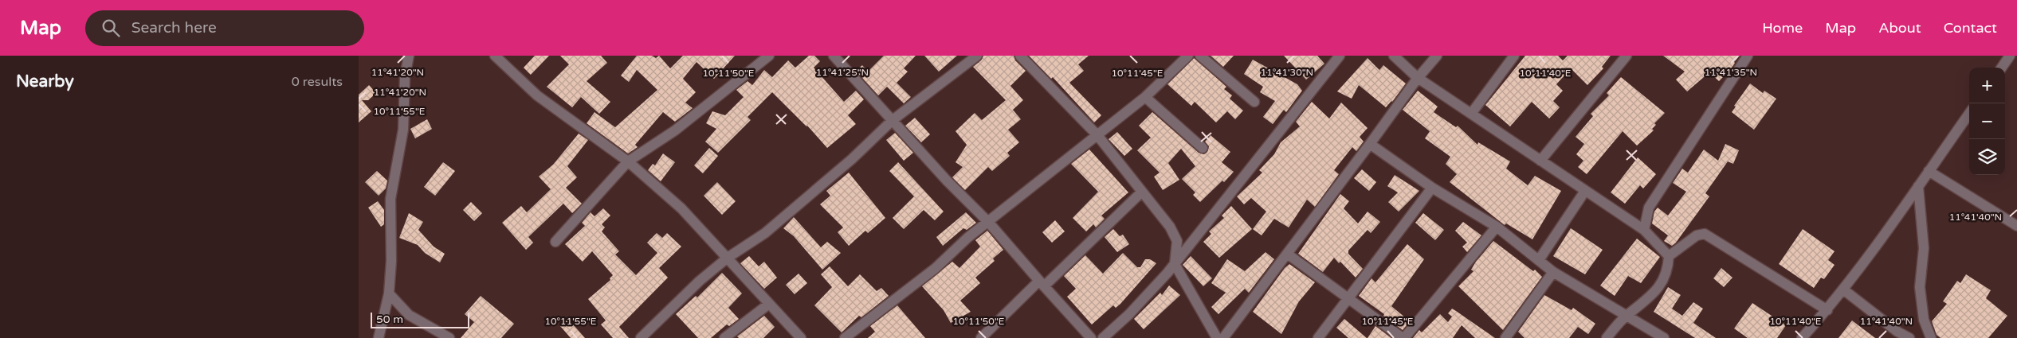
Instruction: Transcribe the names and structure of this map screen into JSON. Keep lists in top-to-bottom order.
{
  "scale_bar": "50 m",
  "page": {
    "header": "Map",
    "search": "Search here",
    "nav": [
      "Home",
      "Map",
      "About",
      "Contact"
    ],
    "heading": ["Nearby", "0 results"],
    "map_buttons": ["+", "−"],
    "scale": "50 m"
  },
  "coordinates": [
    "11°41'20\"N",
    "11°41'25\"N",
    "11°41'30\"N",
    "11°41'35\"N",
    "10°11'50\"E",
    "10°11'45\"E",
    "10°11'40\"E",
    "10°11'55\"E",
    "11°41'40\"N"
  ]
}
